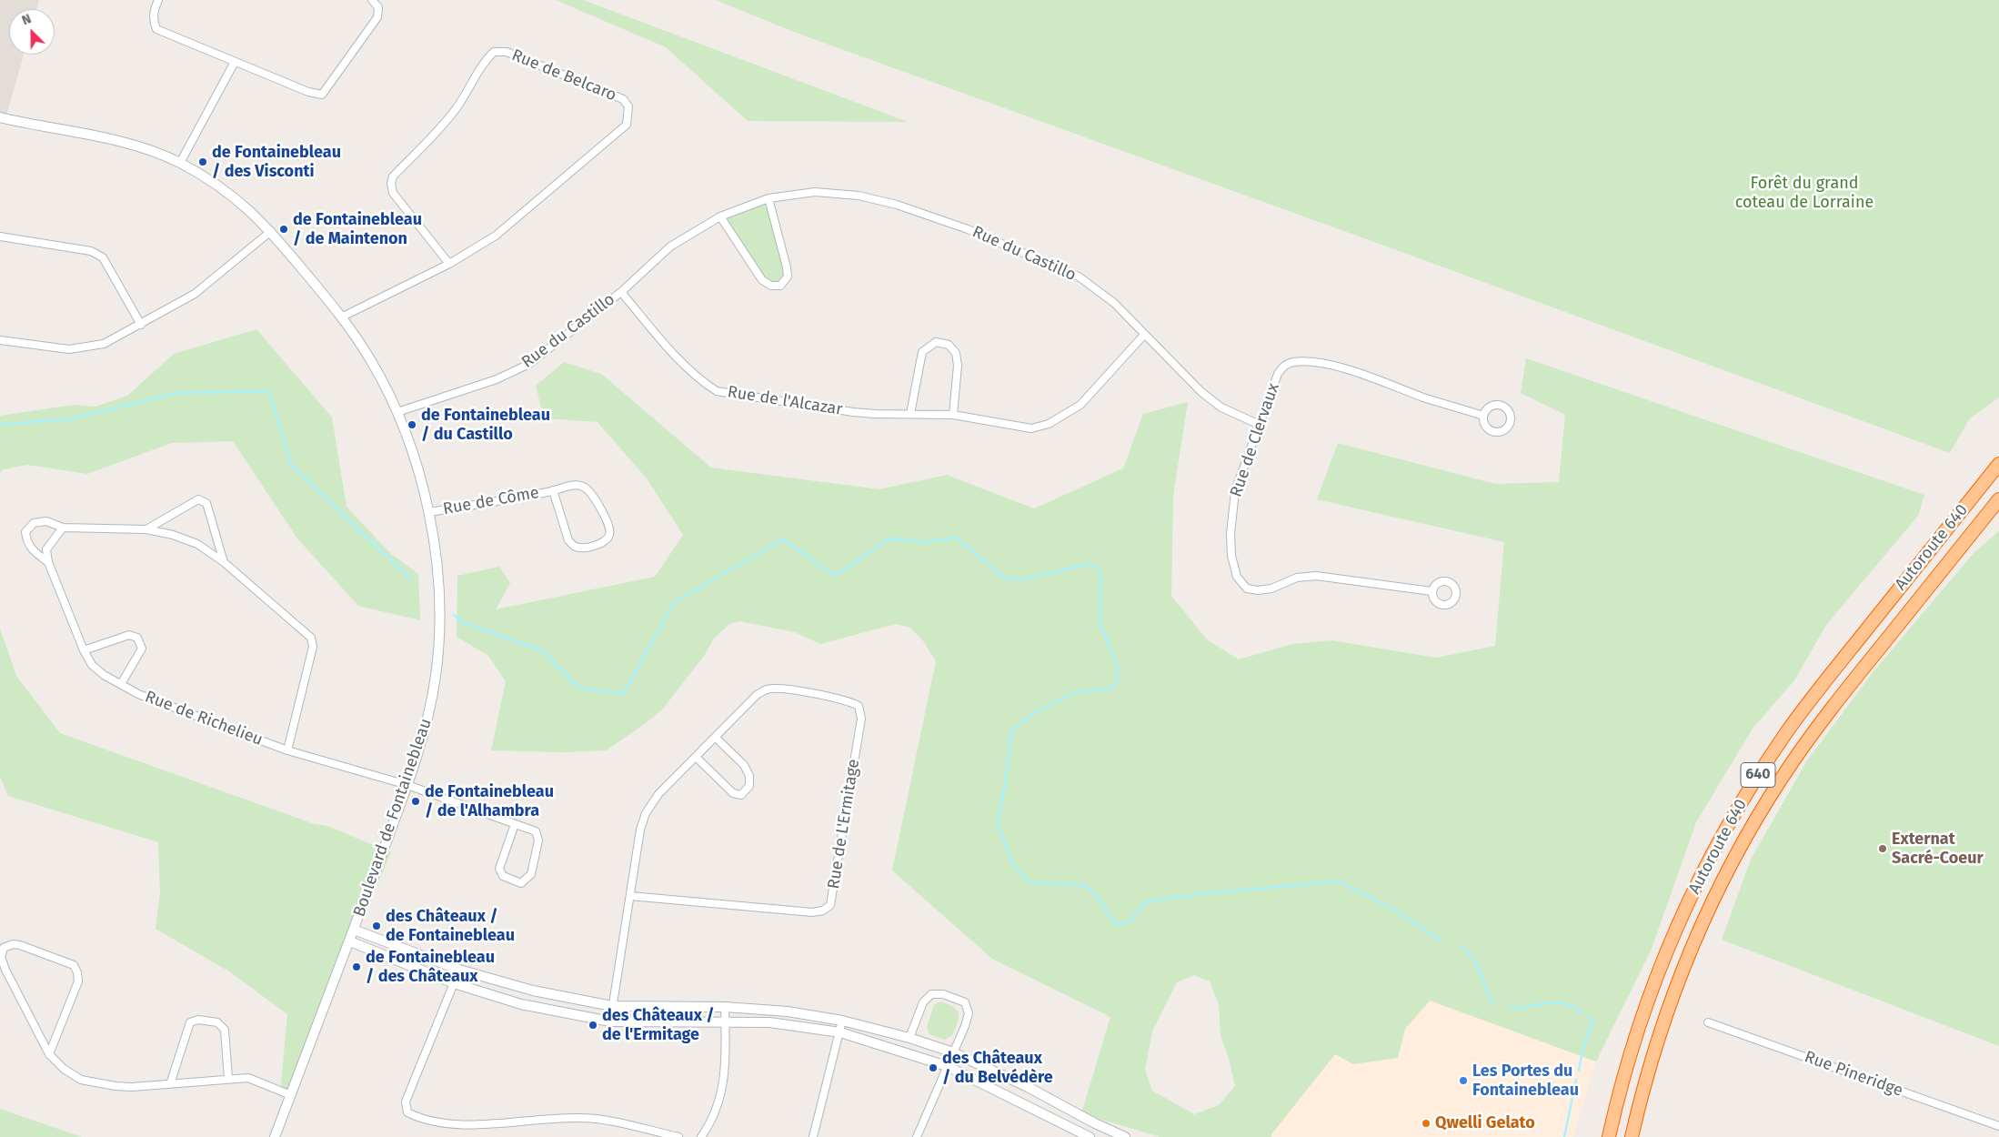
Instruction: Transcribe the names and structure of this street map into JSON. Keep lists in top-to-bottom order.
{
  "streets": {
    "highway": ["Autoroute 640", "640"],
    "street": [
      "Rue de Belcaro",
      "Rue du Castillo",
      "Rue de l'Alcazar",
      "Rue de Clervaux",
      "Rue de Côme",
      "Rue de Richelieu",
      "Boulevard de Fontainebleau",
      "Rue de L'Ermitage",
      "Rue Pineridge"
    ]
  },
  "crossings": [
    ["Rue de Belcaro", "Boulevard de Fontainebleau"],
    ["Rue du Castillo", "Rue de l'Alcazar"],
    ["Rue du Castillo", "Rue de Clervaux"],
    ["Rue du Castillo", "Boulevard de Fontainebleau"],
    ["Rue de Côme", "Boulevard de Fontainebleau"],
    ["Rue de Richelieu", "Boulevard de Fontainebleau"]
  ],
  "parks": ["Forêt du grand coteau de Lorraine"],
  "places": [
    "de Fontainebleau / des Visconti",
    "de Fontainebleau / de Maintenon",
    "de Fontainebleau / du Castillo",
    "de Fontainebleau / de l'Alhambra",
    "Externat Sacré-Coeur",
    "des Châteaux / de Fontainebleau",
    "de Fontainebleau / des Châteaux",
    "des Châteaux / de l'Ermitage",
    "des Châteaux / du Belvédère",
    "Les Portes du Fontainebleau",
    "Qwelli Gelato"
  ],
  "north": "top left"
}
